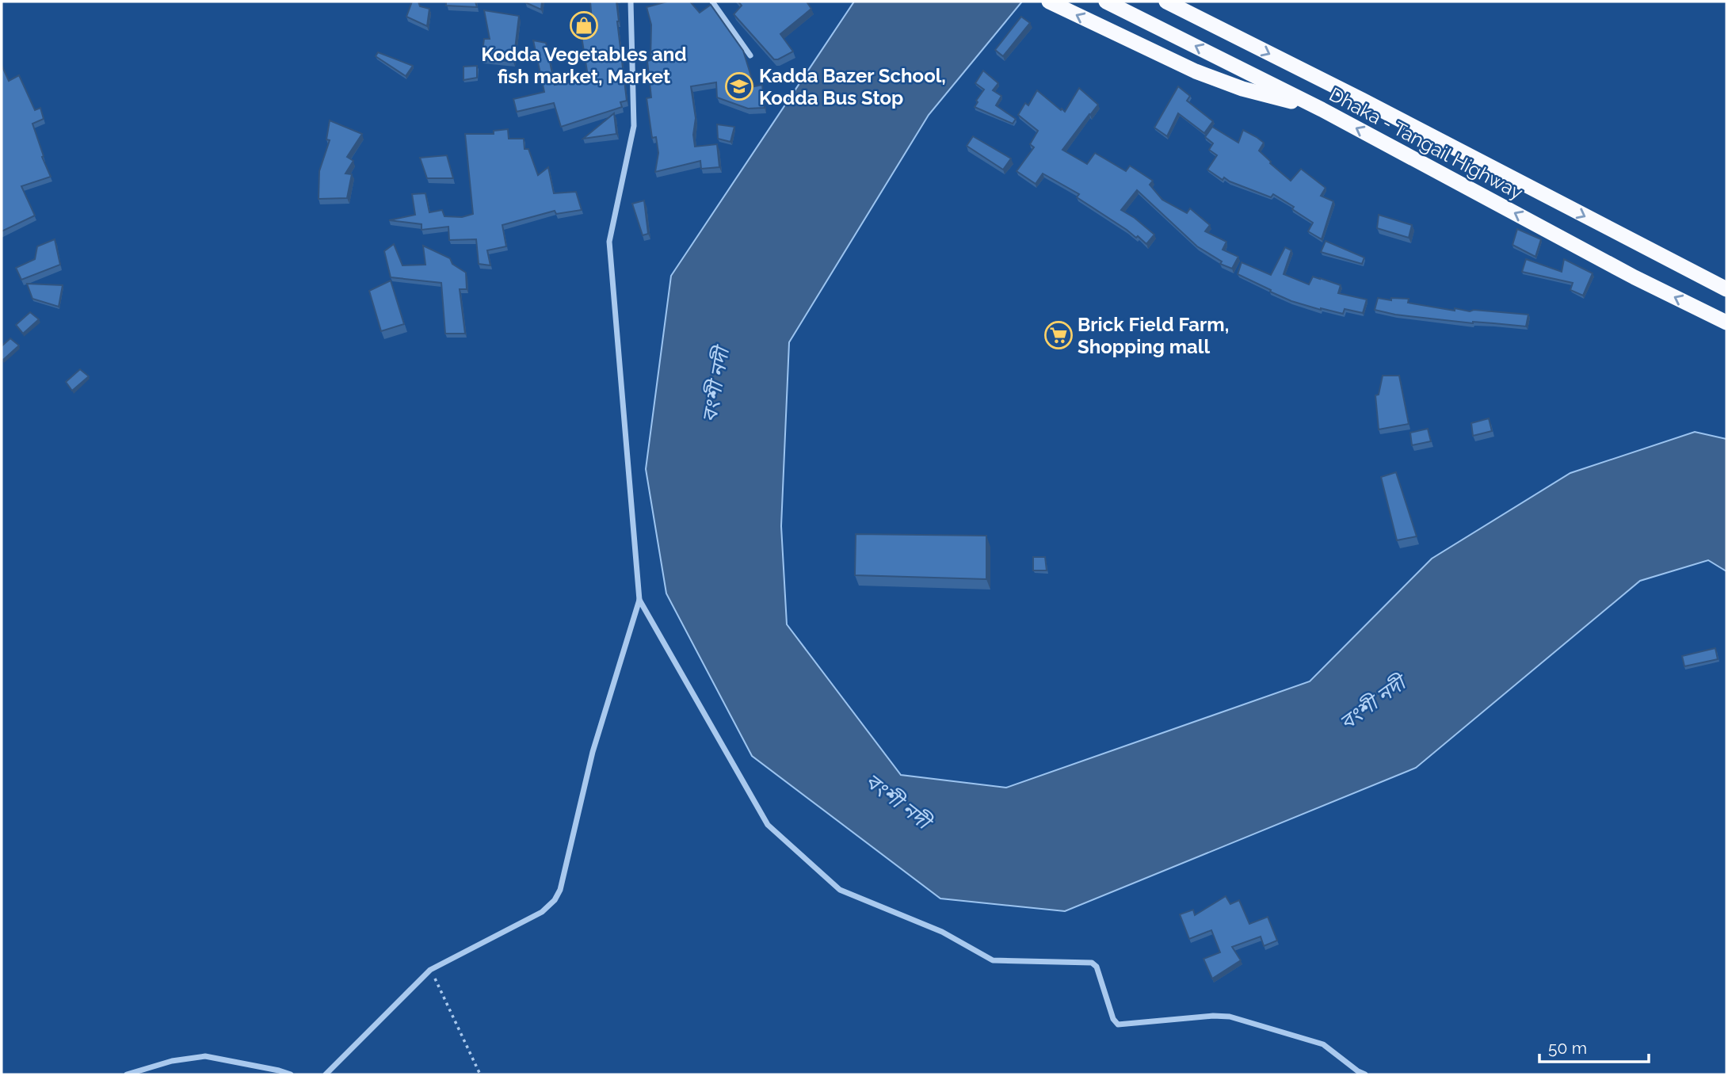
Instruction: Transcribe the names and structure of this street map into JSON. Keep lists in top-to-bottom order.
{
  "streets": {
    "highway": ["Dhaka - Tangail Highway"]
  },
  "water": ["বংশী নদী"],
  "places": {
    "shop": ["Kodda Vegetables and fish market, Market"],
    "school or university": ["Kadda Bazer School, Kodda Bus Stop"],
    "supermarket": ["Brick Field Farm, Shopping mall"]
  },
  "scale_bar": "50 m"
}
